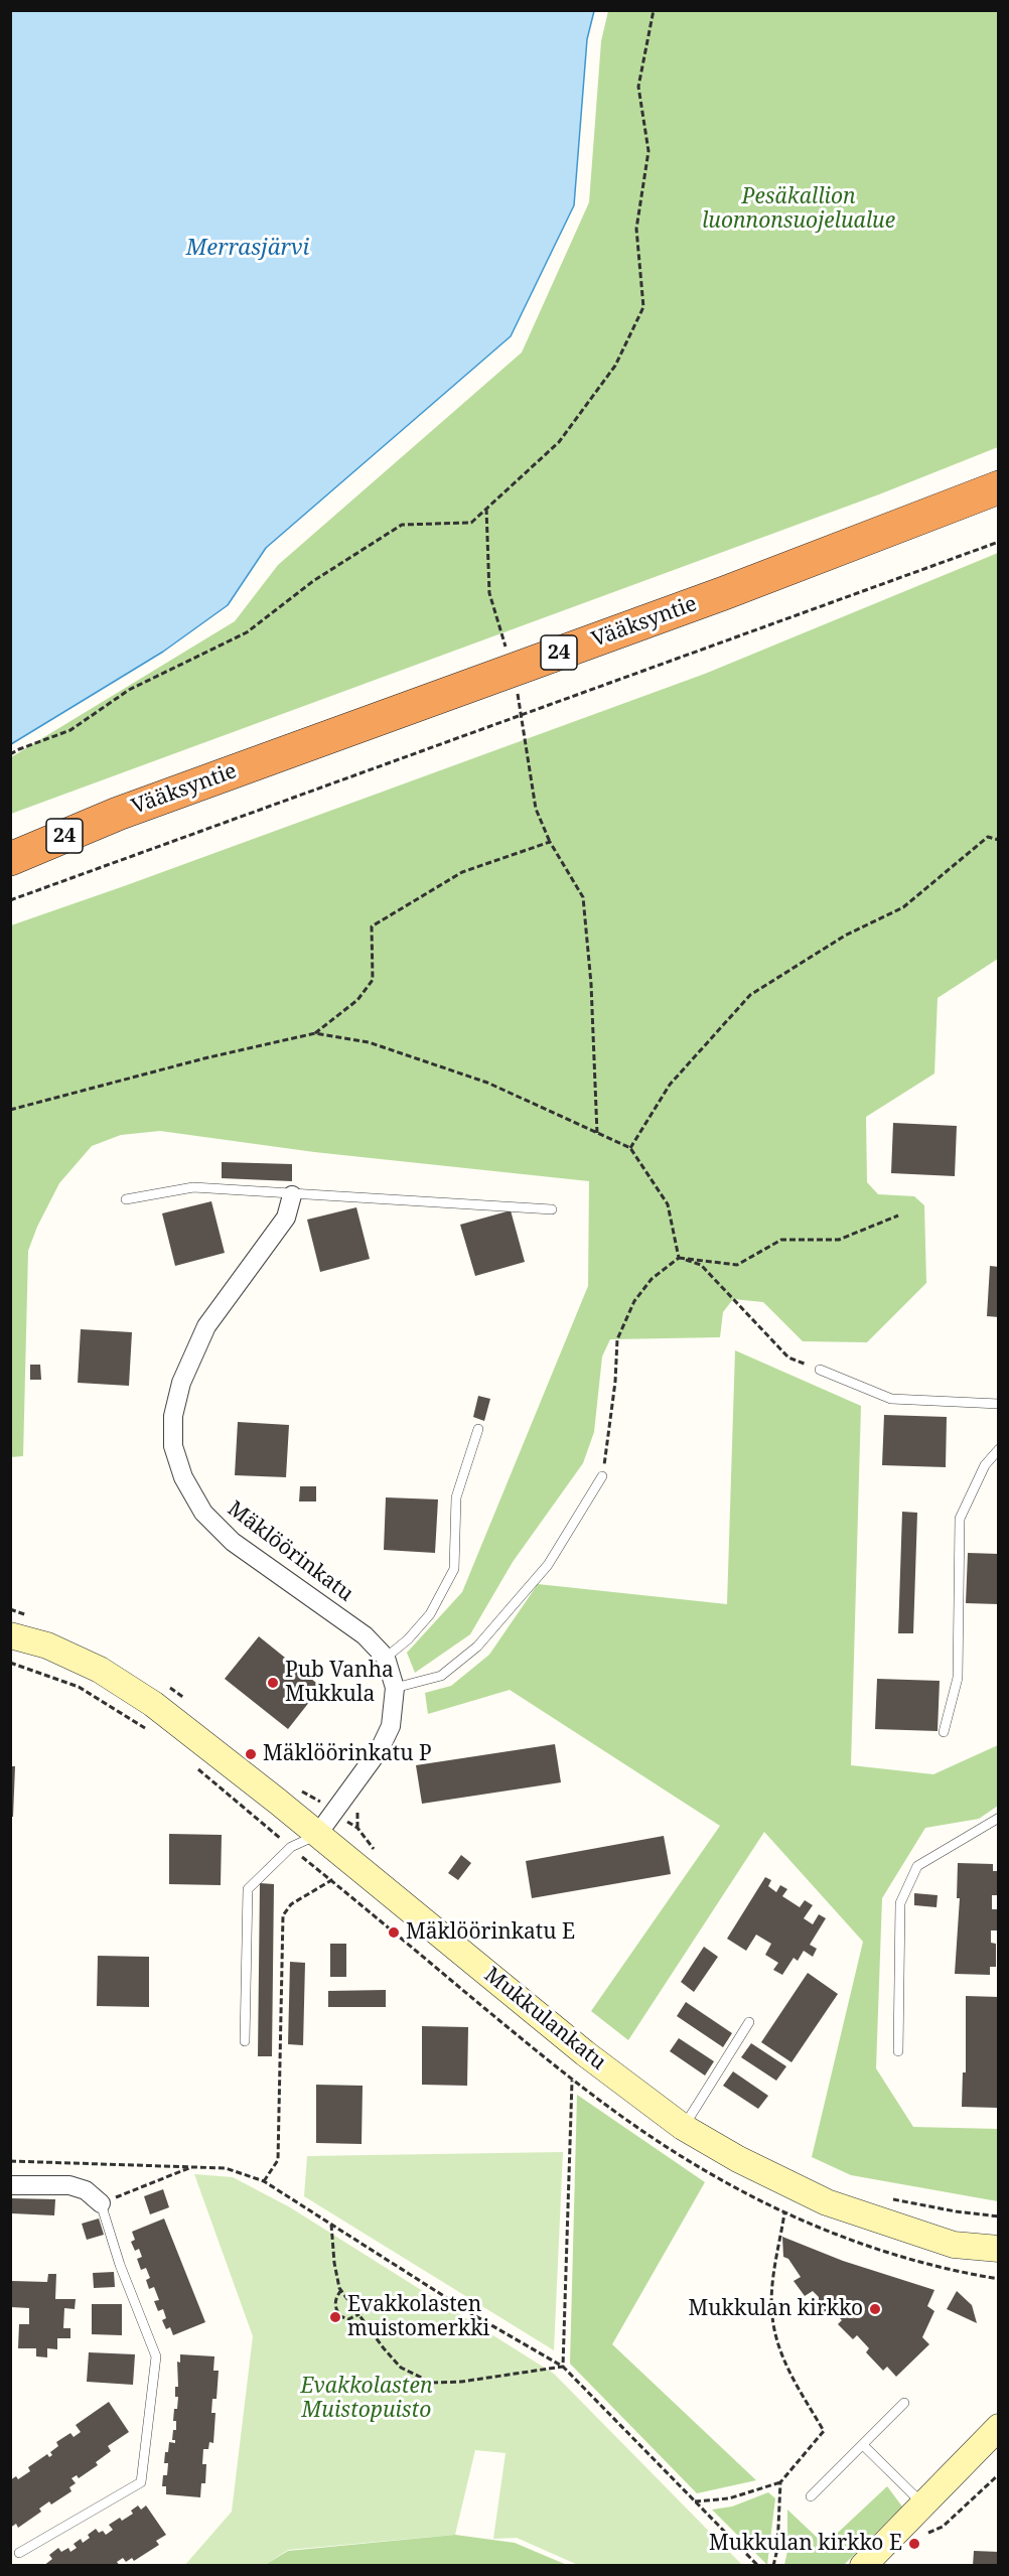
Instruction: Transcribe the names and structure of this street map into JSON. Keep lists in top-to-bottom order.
{
  "streets": {
    "highway": ["Vääksyntie", "24"],
    "street": ["Mäklöörinkatu", "Mukkulankatu"]
  },
  "crossings": [
    ["Mäklöörinkatu", "Mukkulankatu"]
  ],
  "water": ["Merrasjärvi"],
  "parks": ["Pesäkallion luonnonsuojelualue", "Evakkolasten Muistopuisto"],
  "places": [
    "Pub Vanha Mukkula",
    "Mäklöörinkatu P",
    "Mäklöörinkatu E",
    "Mukkulan kirkko",
    "Evakkolasten muistomerkki",
    "Mukkulan kirkko E"
  ]
}
